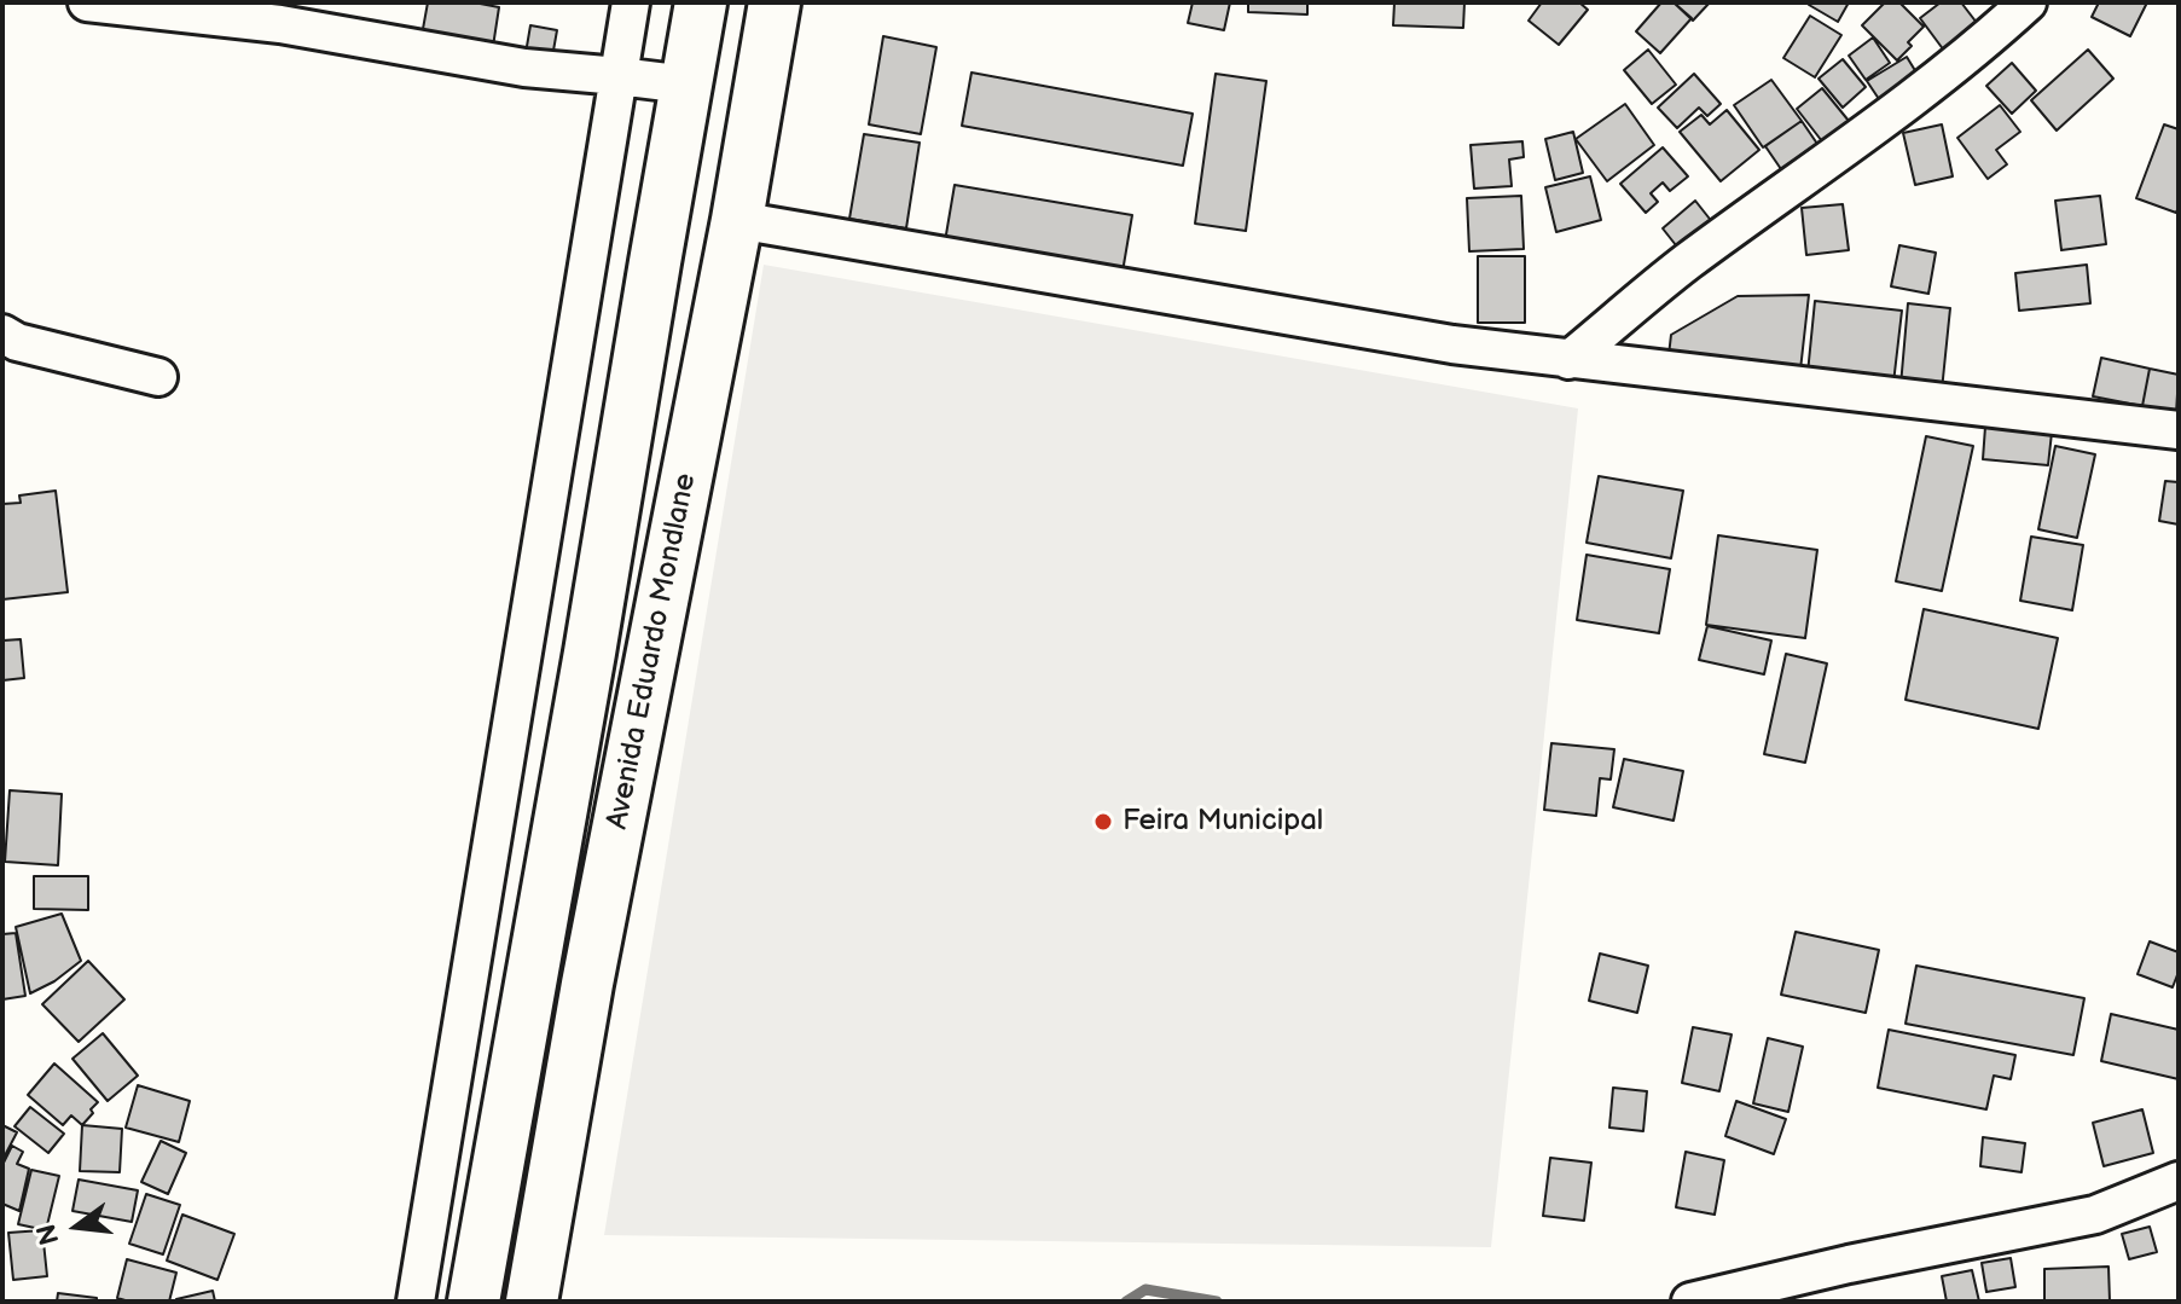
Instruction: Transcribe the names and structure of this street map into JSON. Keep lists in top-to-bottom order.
{
  "streets": {
    "main road": ["Avenida Eduardo Mondlane"]
  },
  "places": ["Feira Municipal"],
  "north": "left"
}
